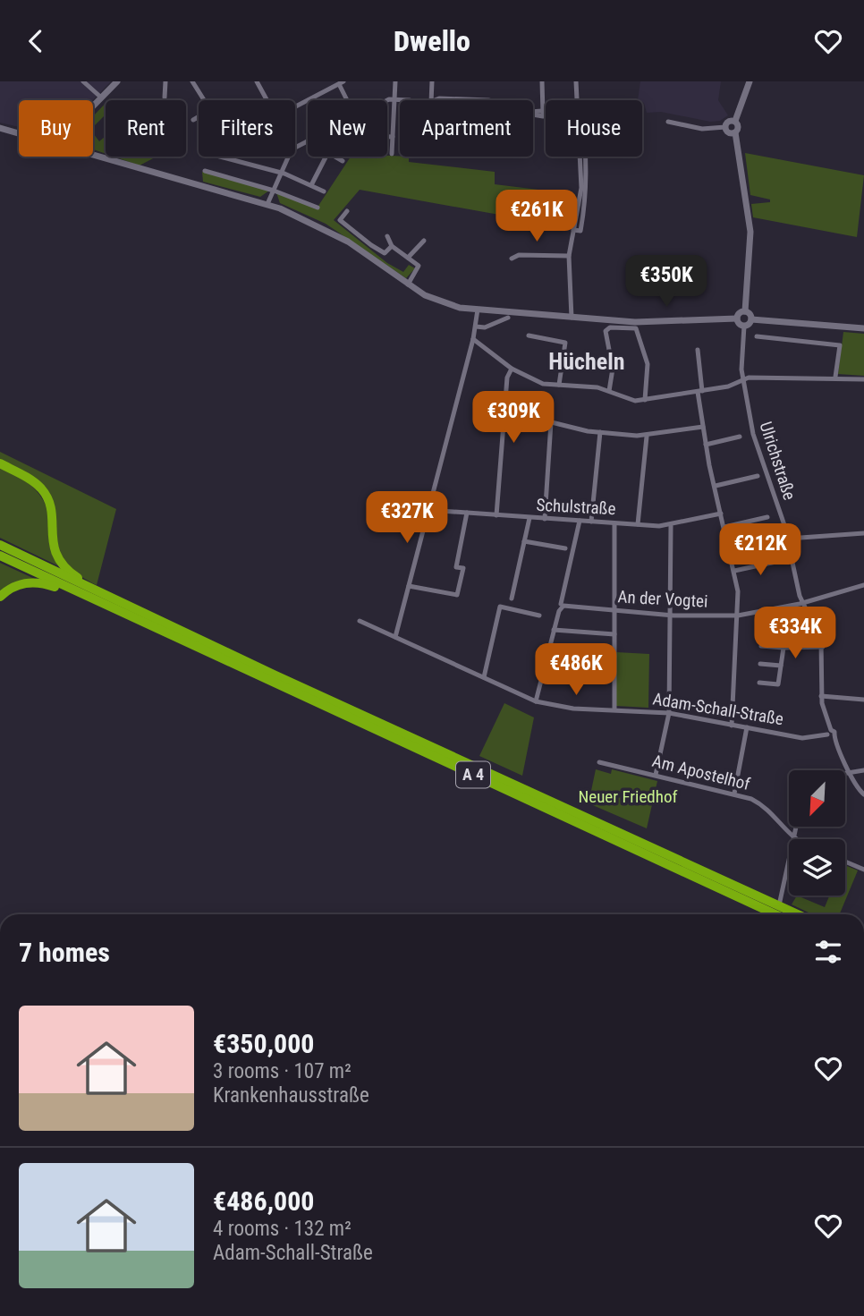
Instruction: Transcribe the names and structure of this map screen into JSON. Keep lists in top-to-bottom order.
{
  "streets": {
    "highway": ["A 4"],
    "street": [
      "Ulrichstraße",
      "Schulstraße",
      "An der Vogtei",
      "Adam-Schall-Straße",
      "Am Apostelhof"
    ]
  },
  "crossings": [
    ["Ulrichstraße", "An der Vogtei"],
    ["An der Vogtei", "Adam-Schall-Straße"]
  ],
  "districts": ["Hücheln"],
  "parks": ["Neuer Friedhof"],
  "north": "bottom left",
  "page": {
    "header": "Dwello",
    "chip": [
      "Buy",
      "Rent",
      "Filters",
      "New",
      "Apartment",
      "House"
    ],
    "price": [
      "€261K",
      "€350K",
      "€309K",
      "€327K",
      "€212K",
      "€334K",
      "€486K"
    ],
    "heading": "7 homes",
    "list": [
      {
        "name": "€350,000",
        "note": "3 rooms · 107 m² · Krankenhausstraße"
      },
      {
        "name": "€486,000",
        "note": "4 rooms · 132 m² · Adam-Schall-Straße"
      }
    ]
  }
}
